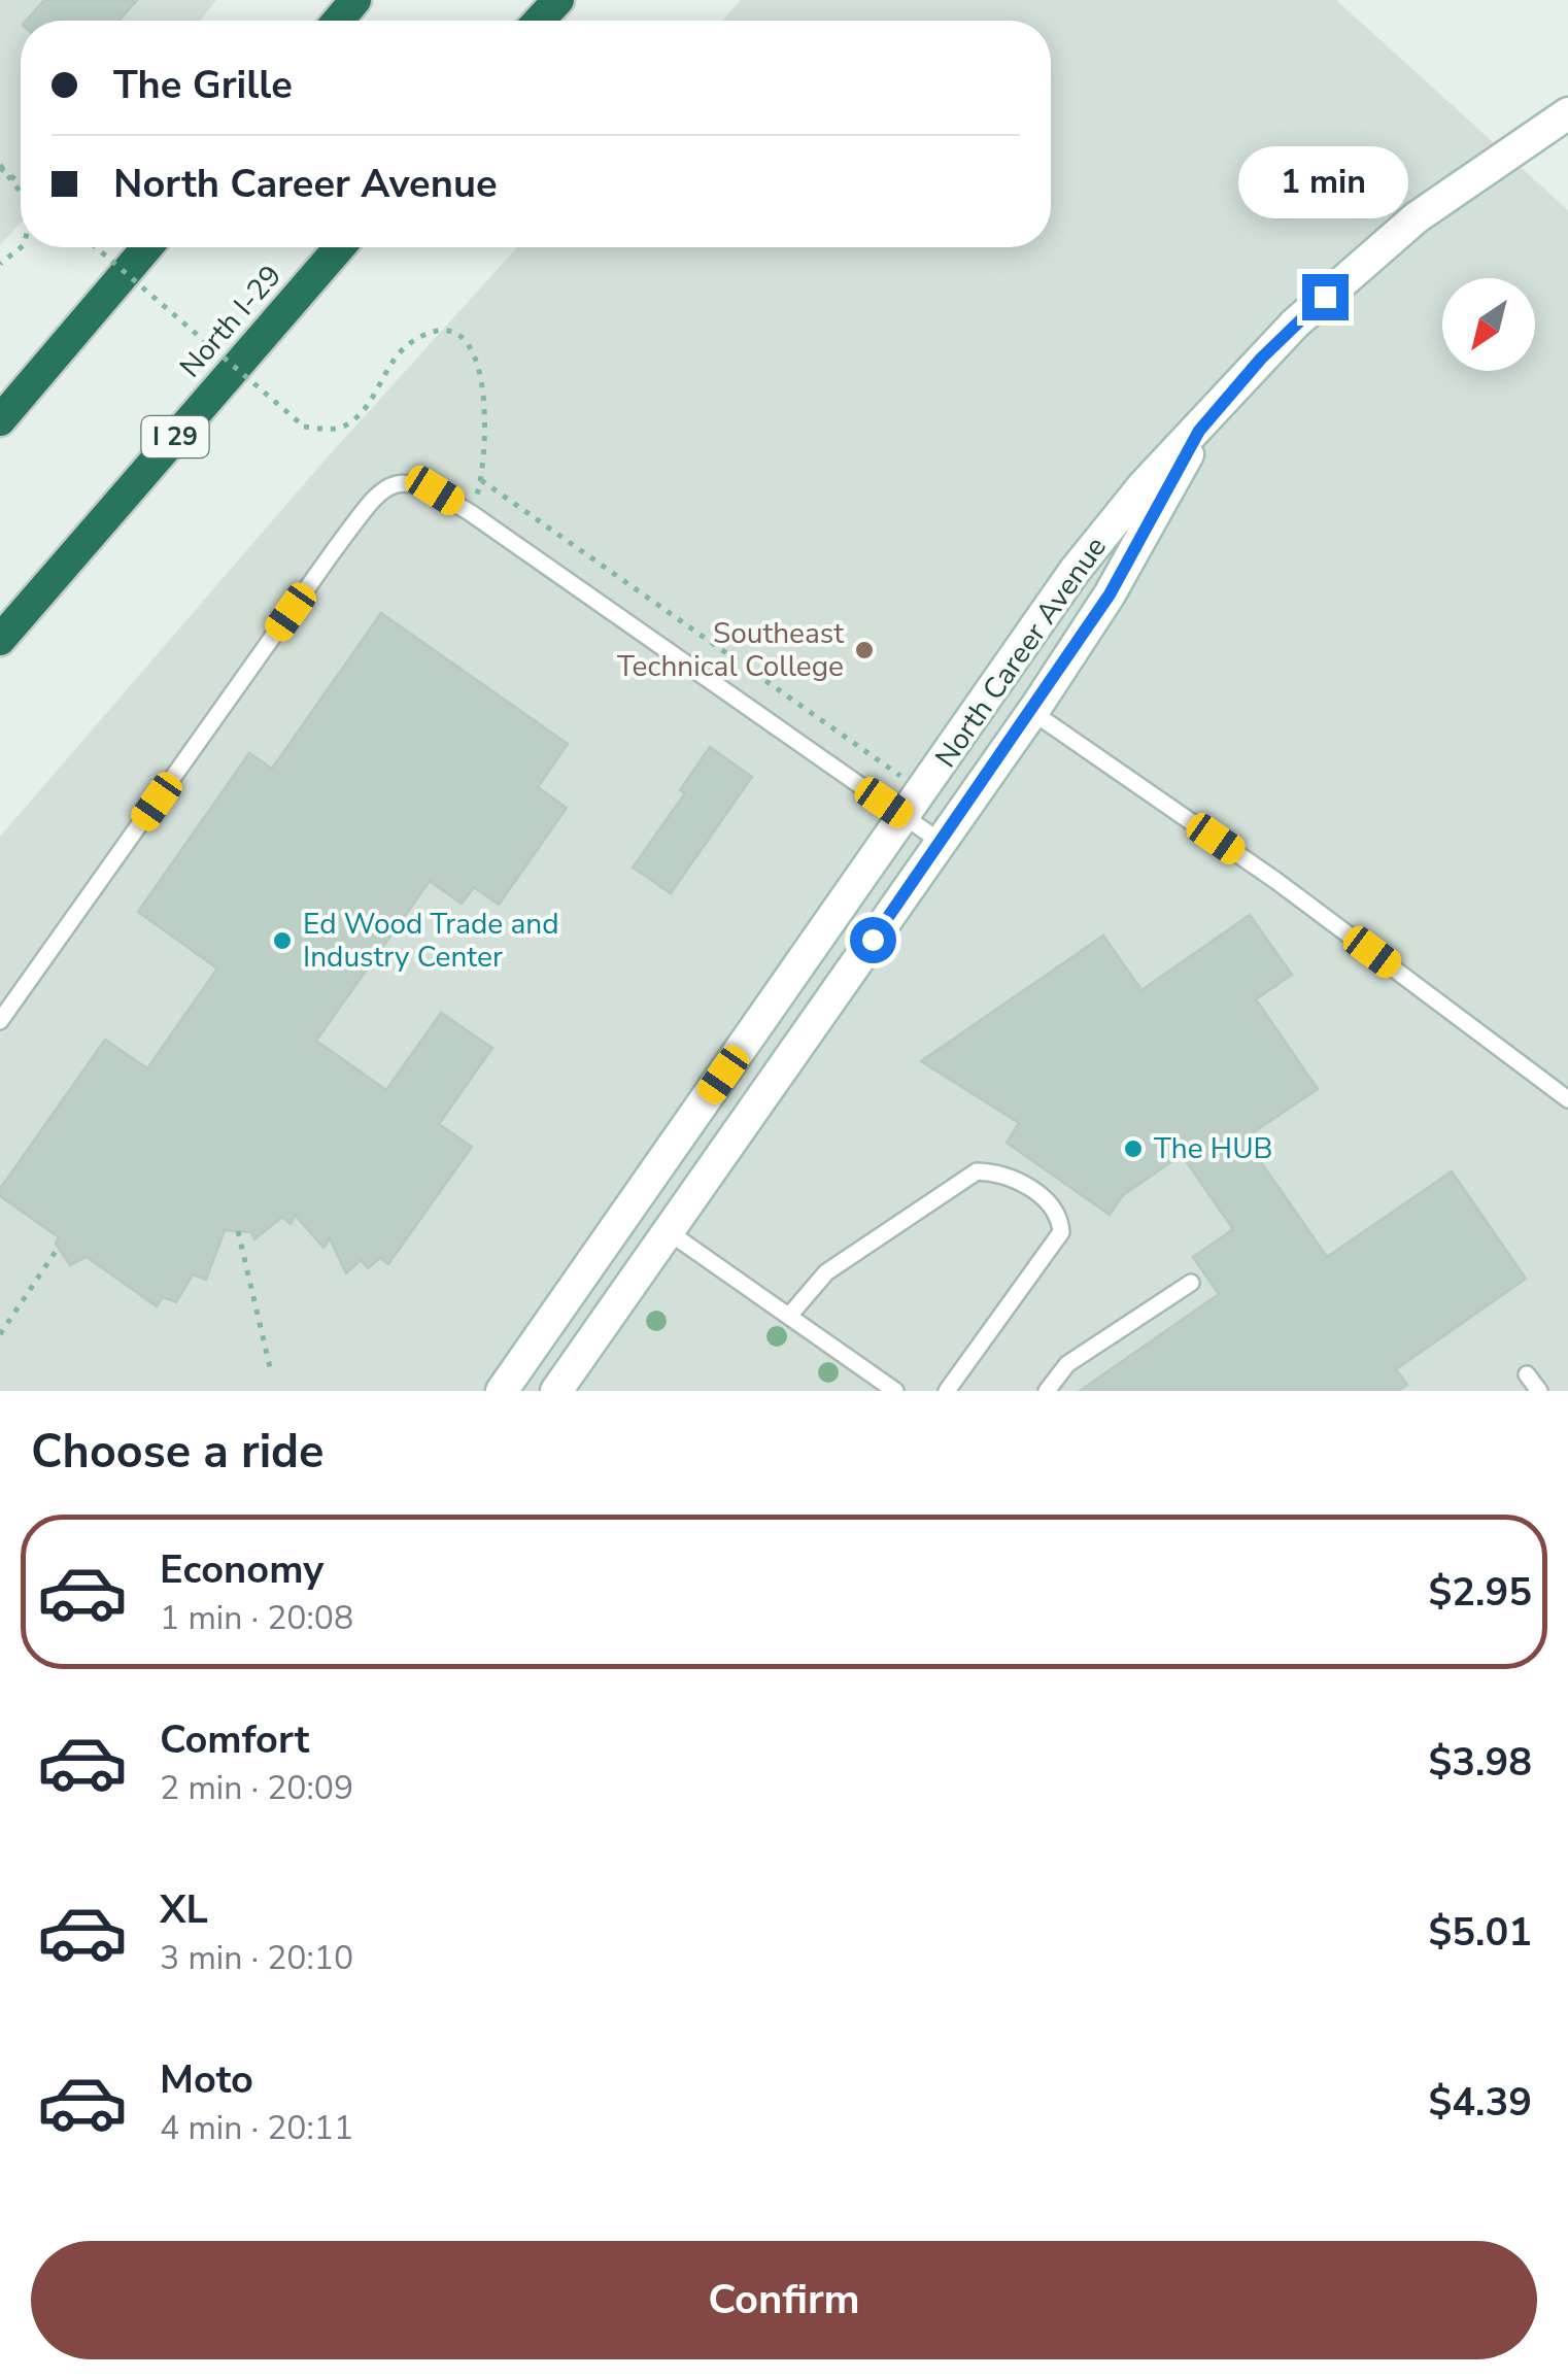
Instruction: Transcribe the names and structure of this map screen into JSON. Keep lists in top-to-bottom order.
{
  "streets": {
    "highway": ["North I-29", "I 29"],
    "street": ["North Career Avenue"]
  },
  "places": ["Southeast Technical College", "Ed Wood Trade and Industry Center", "The HUB"],
  "north": "bottom left",
  "page": {
    "banner": ["The Grille", "North Career Avenue"],
    "bubble": "1 min",
    "heading": "Choose a ride",
    "list": [
      {
        "name": "Economy",
        "note": "1 min · 20:08",
        "value": "$2.95"
      },
      {
        "name": "Comfort",
        "note": "2 min · 20:09",
        "value": "$3.98"
      },
      {
        "name": "XL",
        "note": "3 min · 20:10",
        "value": "$5.01"
      },
      {
        "name": "Moto",
        "note": "4 min · 20:11",
        "value": "$4.39"
      }
    ],
    "buttons": "Confirm"
  }
}
